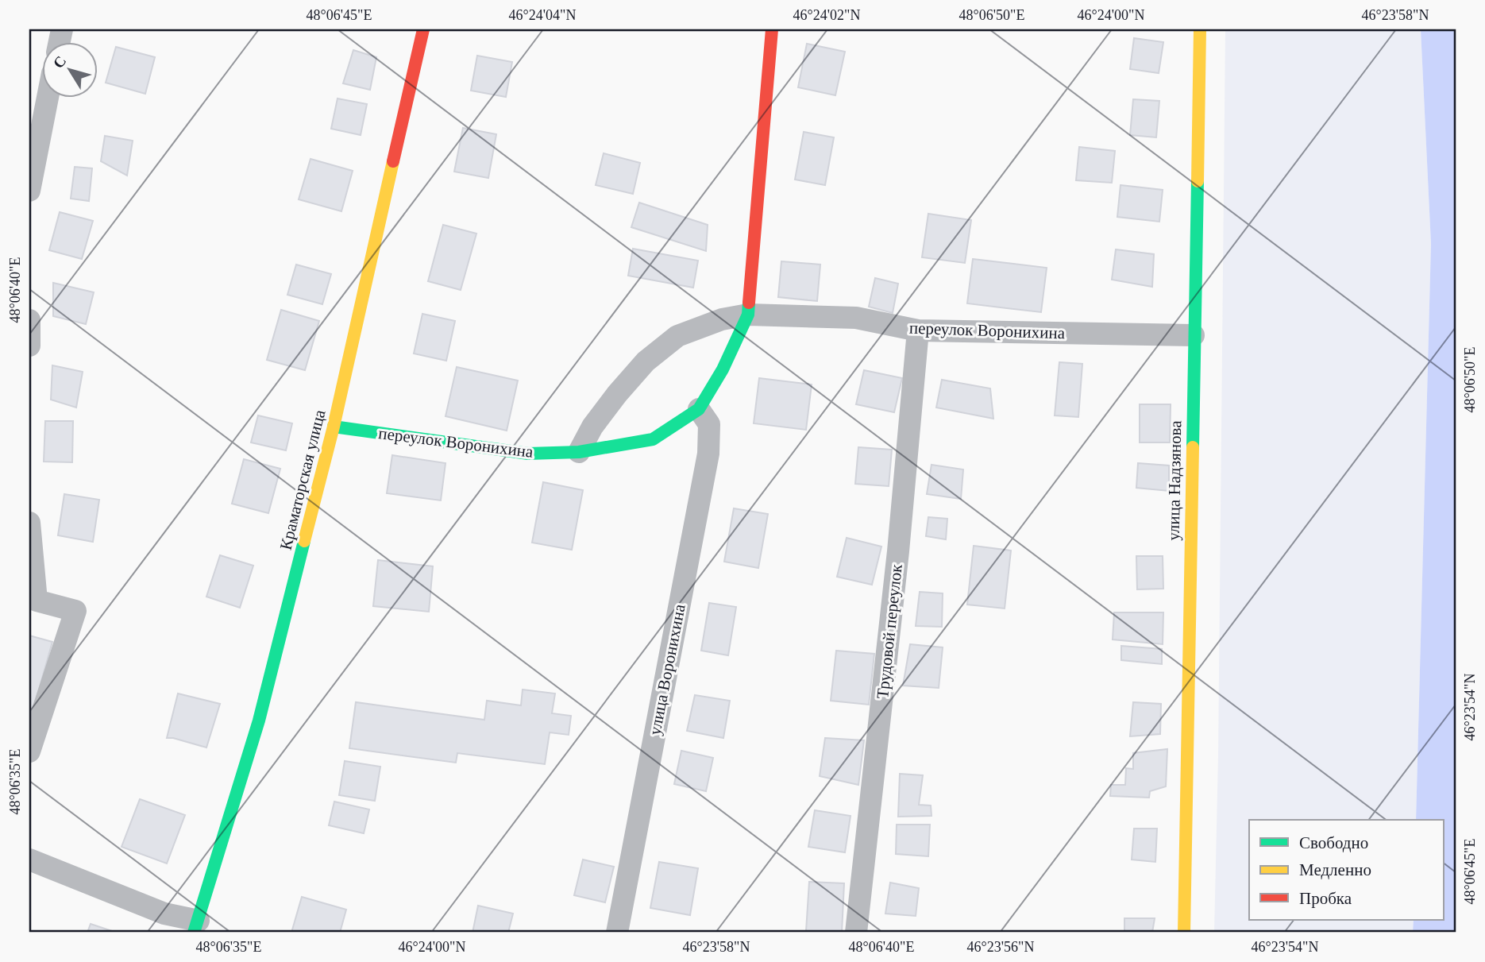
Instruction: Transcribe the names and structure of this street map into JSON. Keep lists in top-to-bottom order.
{
  "streets": {
    "street": [
      "переулок Воронихина",
      "Краматорская улица",
      "улица Надзянова",
      "Трудовой переулок",
      "улица Воронихина"
    ]
  },
  "crossings": [
    ["переулок Воронихина", "Краматорская улица"],
    ["переулок Воронихина", "улица Надзянова"],
    ["переулок Воронихина", "Трудовой переулок"],
    ["переулок Воронихина", "улица Воронихина"]
  ],
  "legend": ["Свободно", "Медленно", "Пробка"],
  "north": "top left",
  "coordinates": [
    "48°06'45\"E",
    "46°24'04\"N",
    "46°24'02\"N",
    "48°06'50\"E",
    "46°24'00\"N",
    "46°23'58\"N",
    "48°06'40\"E",
    "46°23'54\"N",
    "48°06'35\"E",
    "46°23'56\"N"
  ]
}
